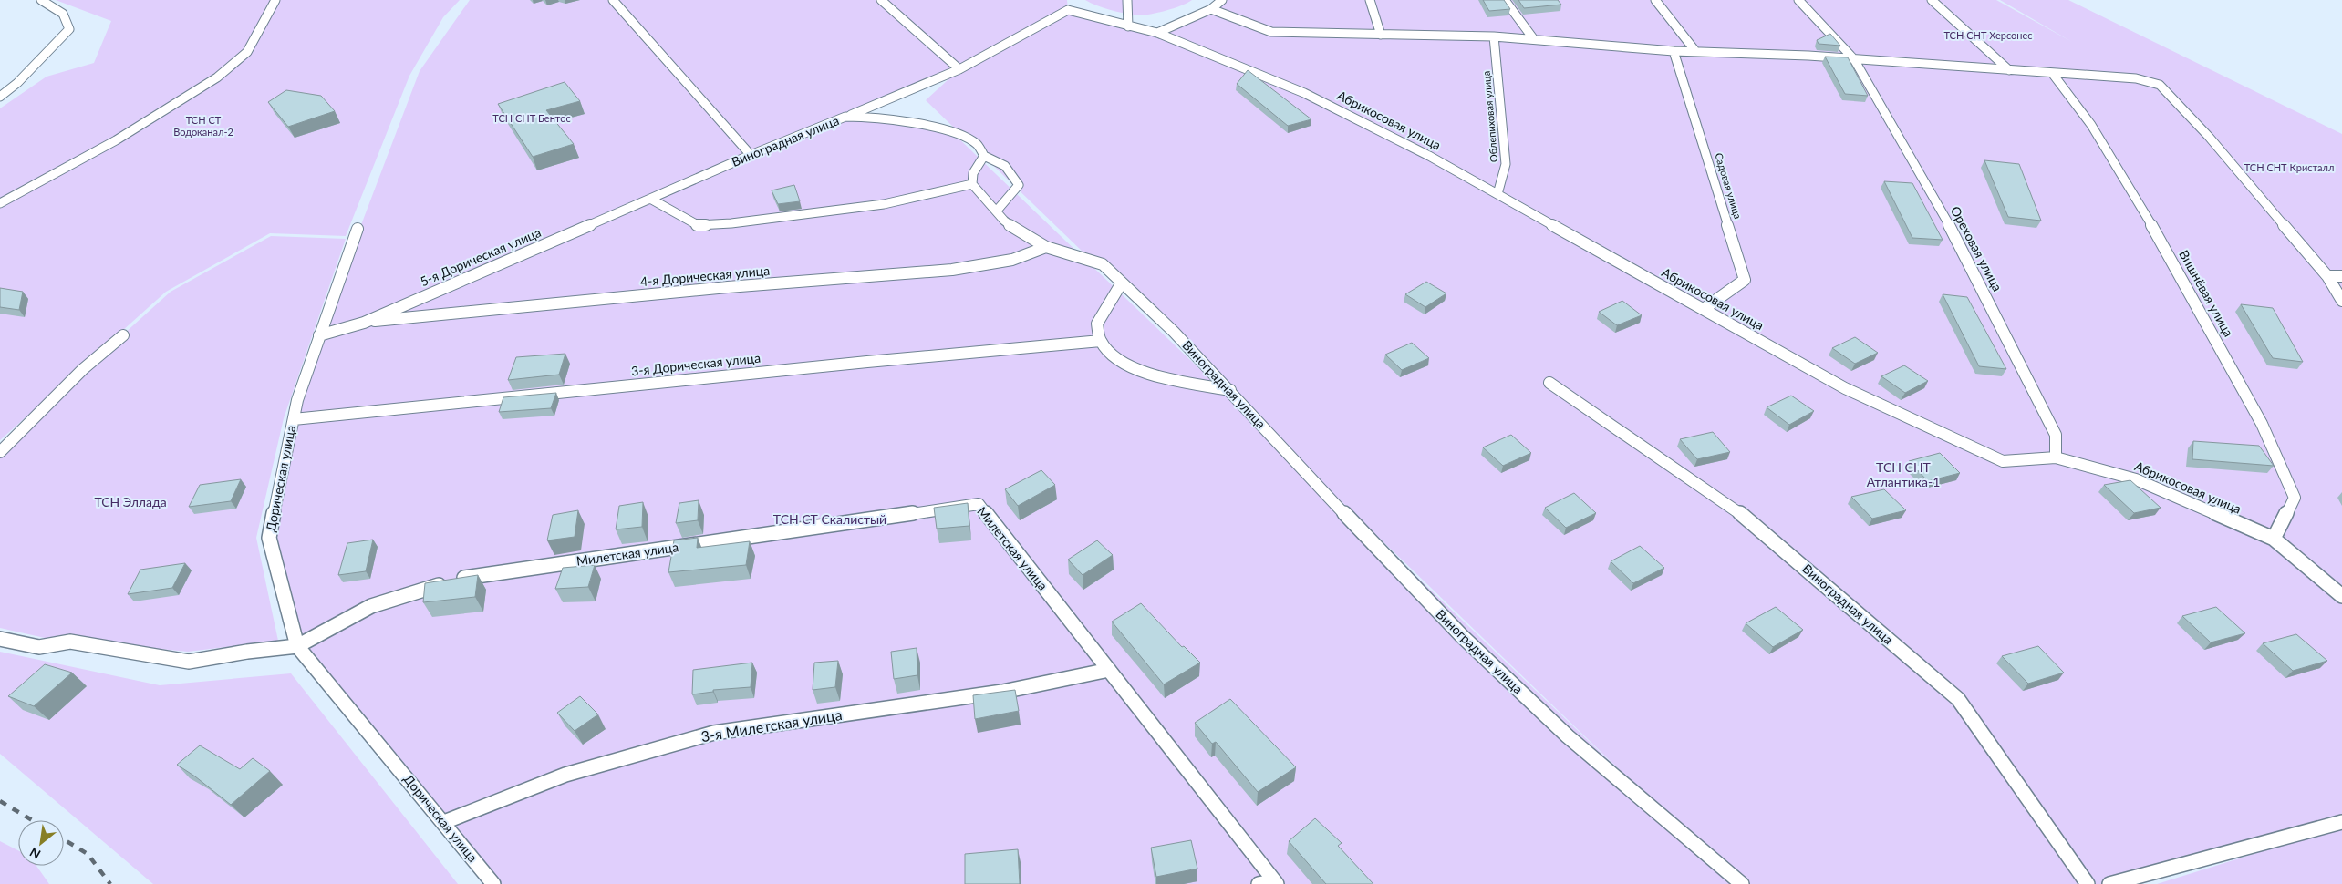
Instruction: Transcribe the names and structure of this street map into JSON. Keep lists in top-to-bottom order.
{
  "streets": {
    "lane": [
      "Облепиховая улица",
      "Абрикосовая улица",
      "Виноградная улица",
      "Садовая улица",
      "Ореховая улица",
      "5-я Дорическая улица",
      "4-я Дорическая улица",
      "Вишнёвая улица",
      "3-я Дорическая улица",
      "Дорическая улица",
      "Милетская улица",
      "3-я Милетская улица"
    ]
  },
  "crossings": [
    ["Облепиховая улица", "Абрикосовая улица"],
    ["Абрикосовая улица", "Садовая улица"],
    ["Абрикосовая улица", "Ореховая улица"],
    ["Абрикосовая улица", "Вишнёвая улица"],
    ["Виноградная улица", "5-я Дорическая улица"],
    ["Виноградная улица", "4-я Дорическая улица"],
    ["5-я Дорическая улица", "4-я Дорическая улица"],
    ["5-я Дорическая улица", "Дорическая улица"],
    ["3-я Дорическая улица", "Дорическая улица"],
    ["Дорическая улица", "Милетская улица"],
    ["Дорическая улица", "3-я Милетская улица"],
    ["Милетская улица", "3-я Милетская улица"]
  ],
  "parks": [
    "ТСН СНТ Херсонес",
    "ТСН СНТ Бентос",
    "ТСН СТ Водоканал-2",
    "ТСН СНТ Кристалл",
    "ТСН СНТ Атлантика-1",
    "ТСН Эллада",
    "ТСН СТ Скалистый"
  ],
  "north": "bottom left"
}
